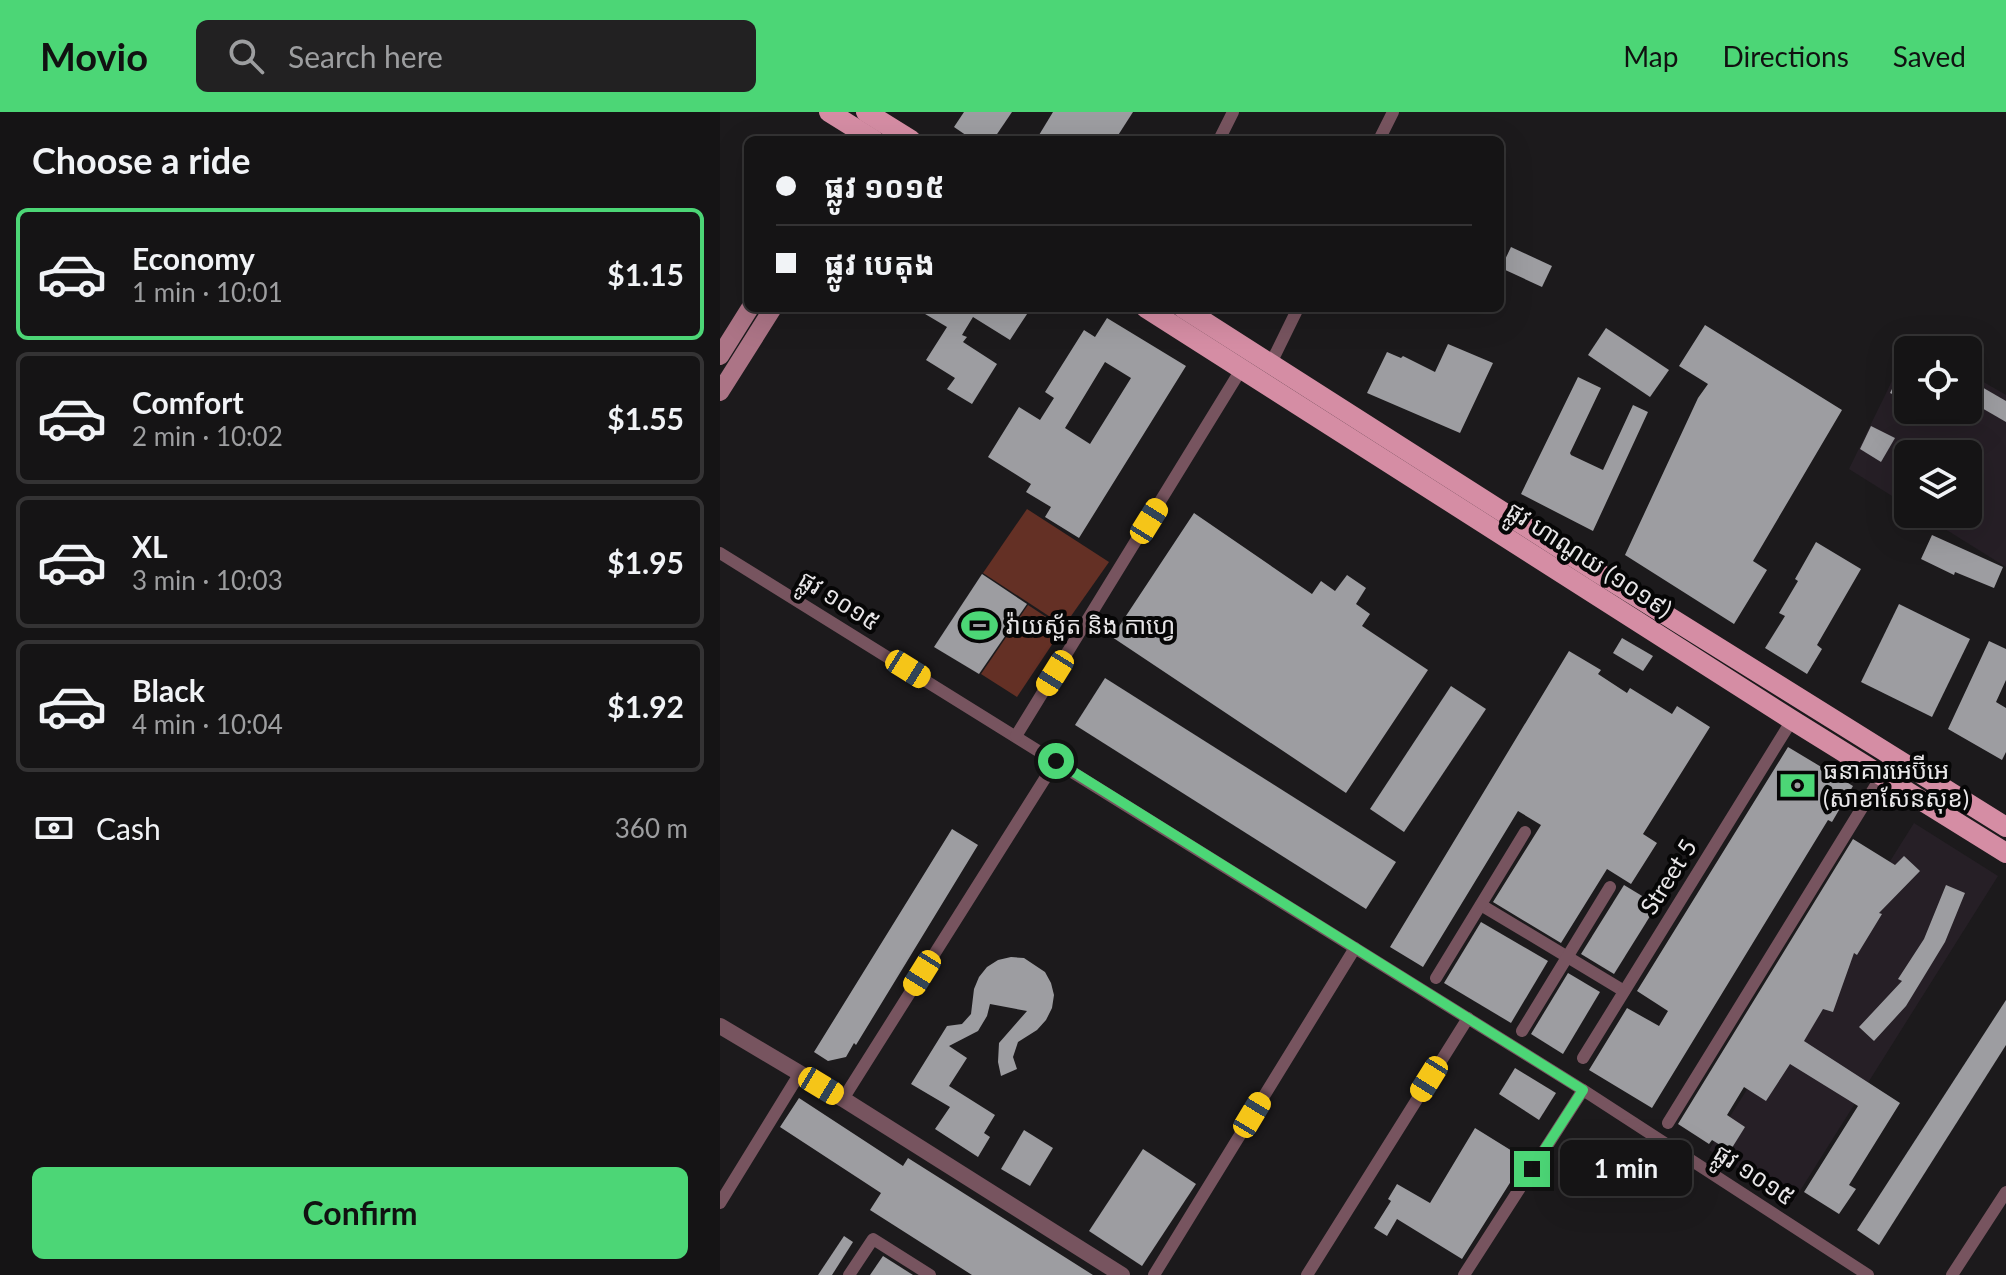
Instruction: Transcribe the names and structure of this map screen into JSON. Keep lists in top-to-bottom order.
{
  "streets": {
    "main road": ["ផ្លូវ ហាណូយ (១០១៩)"],
    "street": ["ផ្លូវ ១០១៥", "Street 5"]
  },
  "crossings": [
    ["ផ្លូវ ហាណូយ (១០១៩)", "Street 5"]
  ],
  "places": {
    "sports": ["វ៉ាយស្ព័ត និង កាហ្វេ"],
    "bank": ["ធនាគារអេប៊ីអេ (សាខាសែនសុខ)"]
  },
  "page": {
    "header": "Movio",
    "search": "Search here",
    "nav": ["Map", "Directions", "Saved"],
    "heading": "Choose a ride",
    "banner": ["ផ្លូវ ១០១៥", "ផ្លូវ បេតុង"],
    "list": [
      {
        "name": "Economy",
        "note": "1 min · 10:01",
        "value": "$1.15"
      },
      {
        "name": "Comfort",
        "note": "2 min · 10:02",
        "value": "$1.55"
      },
      {
        "name": "XL",
        "note": "3 min · 10:03",
        "value": "$1.95"
      },
      {
        "name": "Black",
        "note": "4 min · 10:04",
        "value": "$1.92"
      }
    ],
    "pay": ["Cash", "360 m"],
    "bubble": "1 min",
    "buttons": "Confirm"
  }
}
